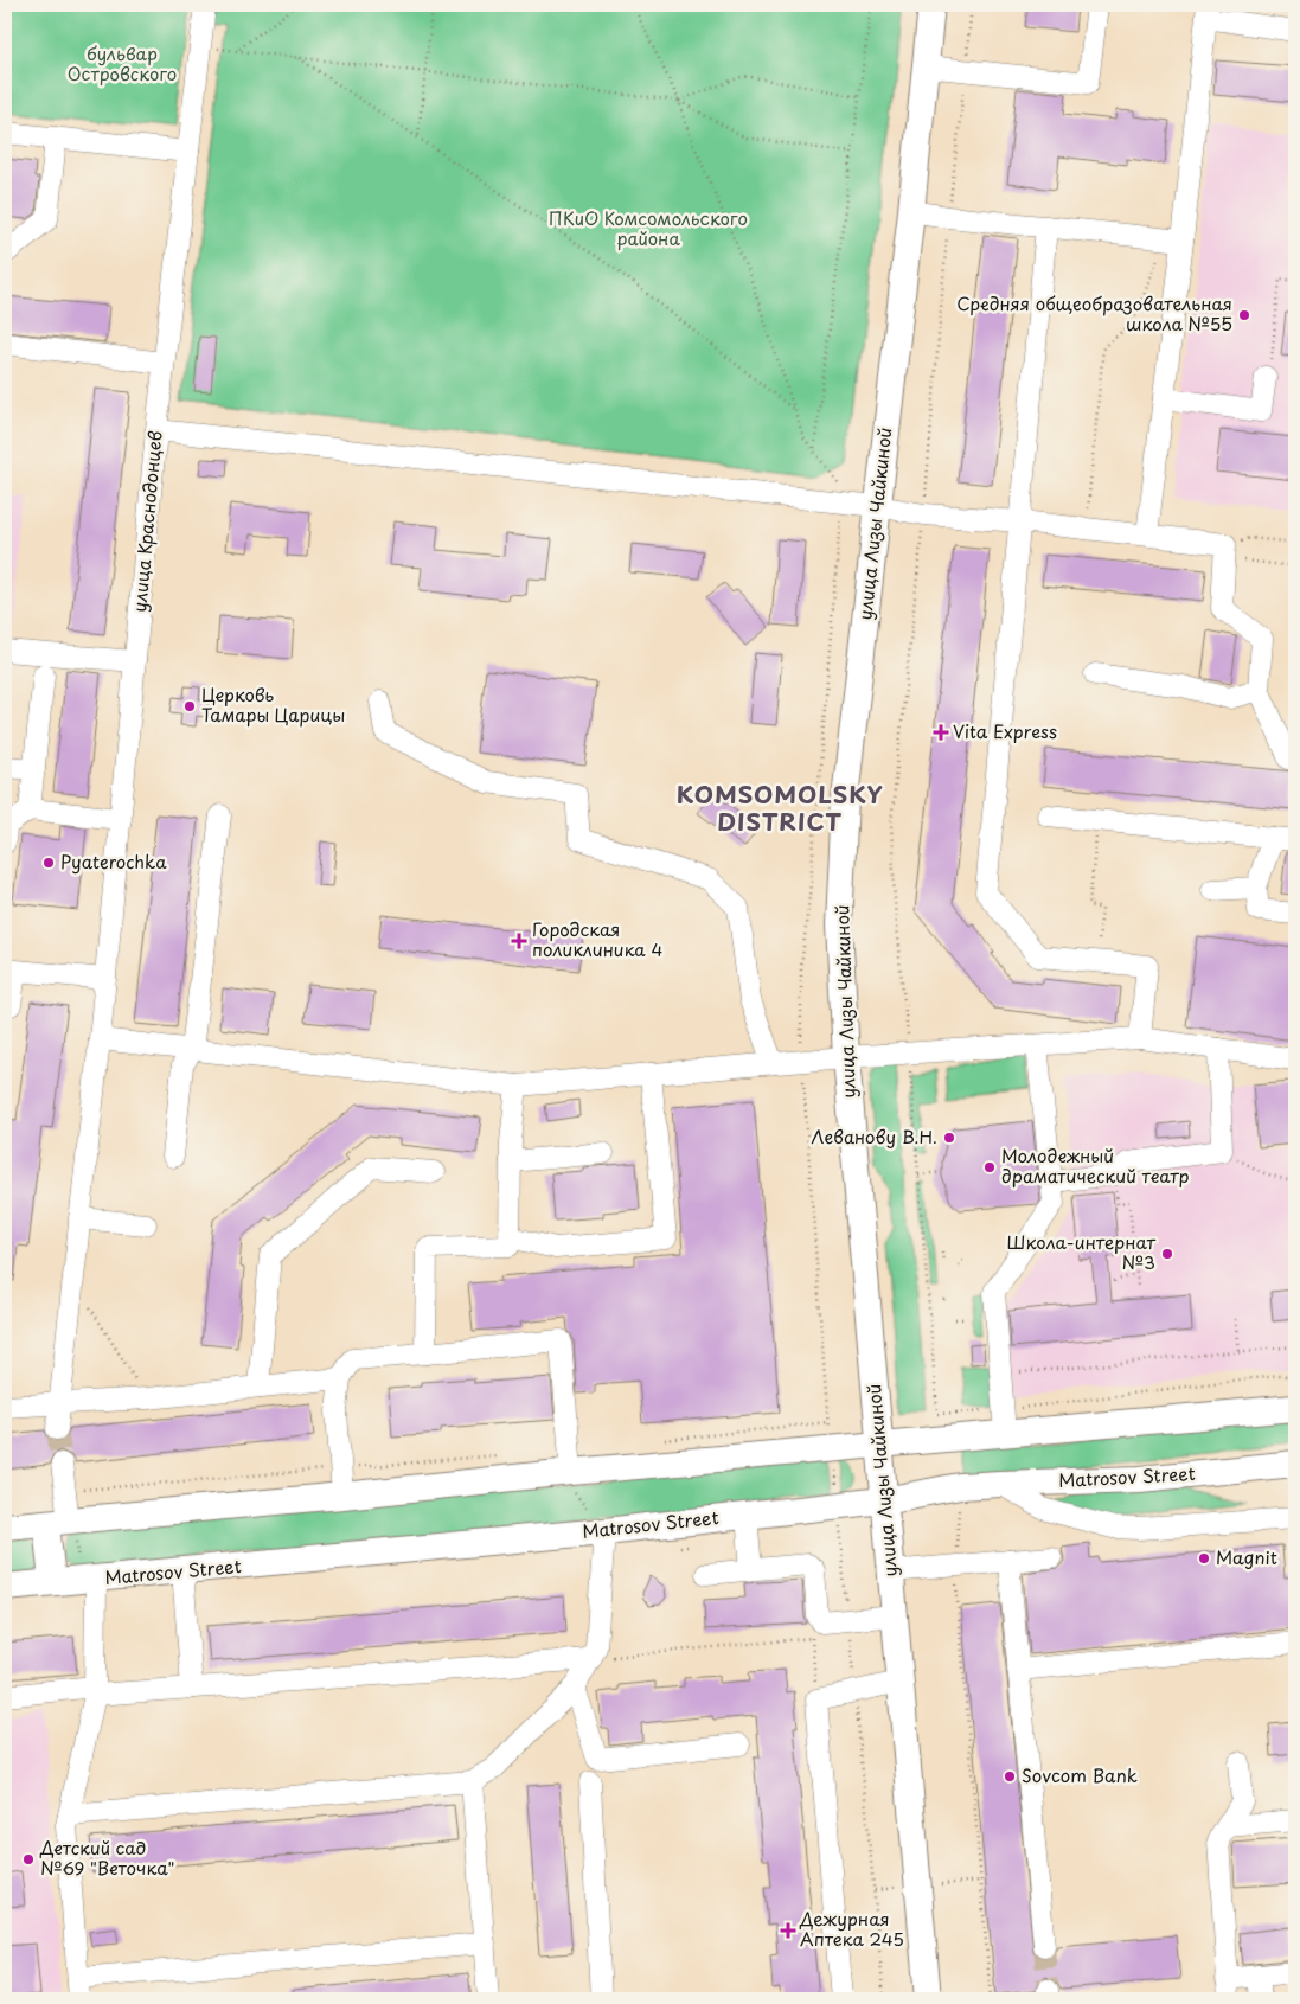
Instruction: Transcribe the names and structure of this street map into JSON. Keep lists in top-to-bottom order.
{
  "streets": {
    "main road": ["улица Лизы Чайкиной", "Matrosov Street"],
    "street": ["улица Краснодонцев"]
  },
  "crossings": [
    ["улица Лизы Чайкиной", "Matrosov Street"]
  ],
  "districts": ["KOMSOMOLSKY DISTRICT"],
  "parks": ["бульвар Островского", "ПКиО Комсомольского района"],
  "places": {
    "other": [
      "Средняя общеобразовательная школа №55",
      "Церковь Тамары Царицы",
      "Pyaterochka",
      "Леванову В.Н.",
      "Молодежный драматический театр",
      "Школа-интернат №3",
      "Magnit",
      "Sovcom Bank",
      "Детский сад №69 \"Веточка\""
    ],
    "health": ["Vita Express", "Городская поликлиника 4", "Дежурная Аптека 245"]
  }
}
